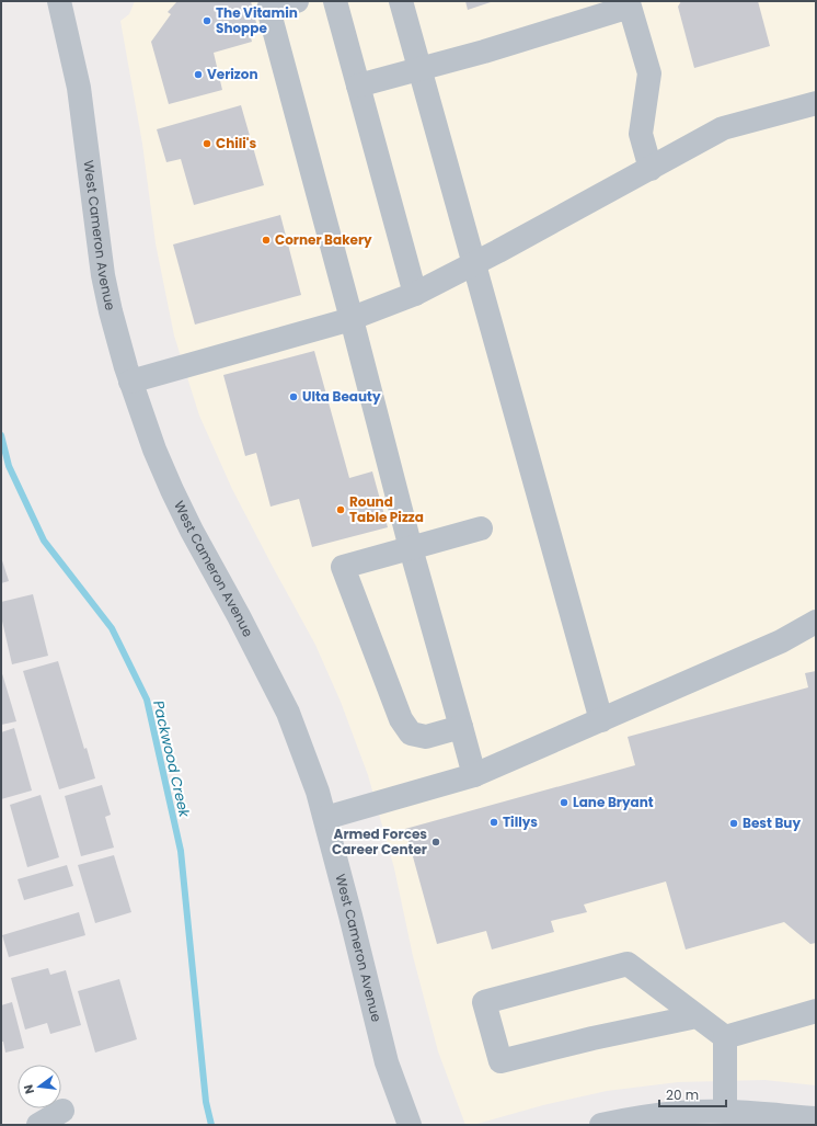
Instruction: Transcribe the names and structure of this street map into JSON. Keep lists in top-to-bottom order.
{
  "streets": {
    "street": ["West Cameron Avenue"]
  },
  "water": ["Packwood Creek"],
  "places": [
    "The Vitamin Shoppe",
    "Verizon",
    "Chili's",
    "Corner Bakery",
    "Ulta Beauty",
    "Round Table Pizza",
    "Lane Bryant",
    "Tillys",
    "Best Buy",
    "Armed Forces Career Center"
  ],
  "scale_bar": "20 m",
  "north": "left"
}
